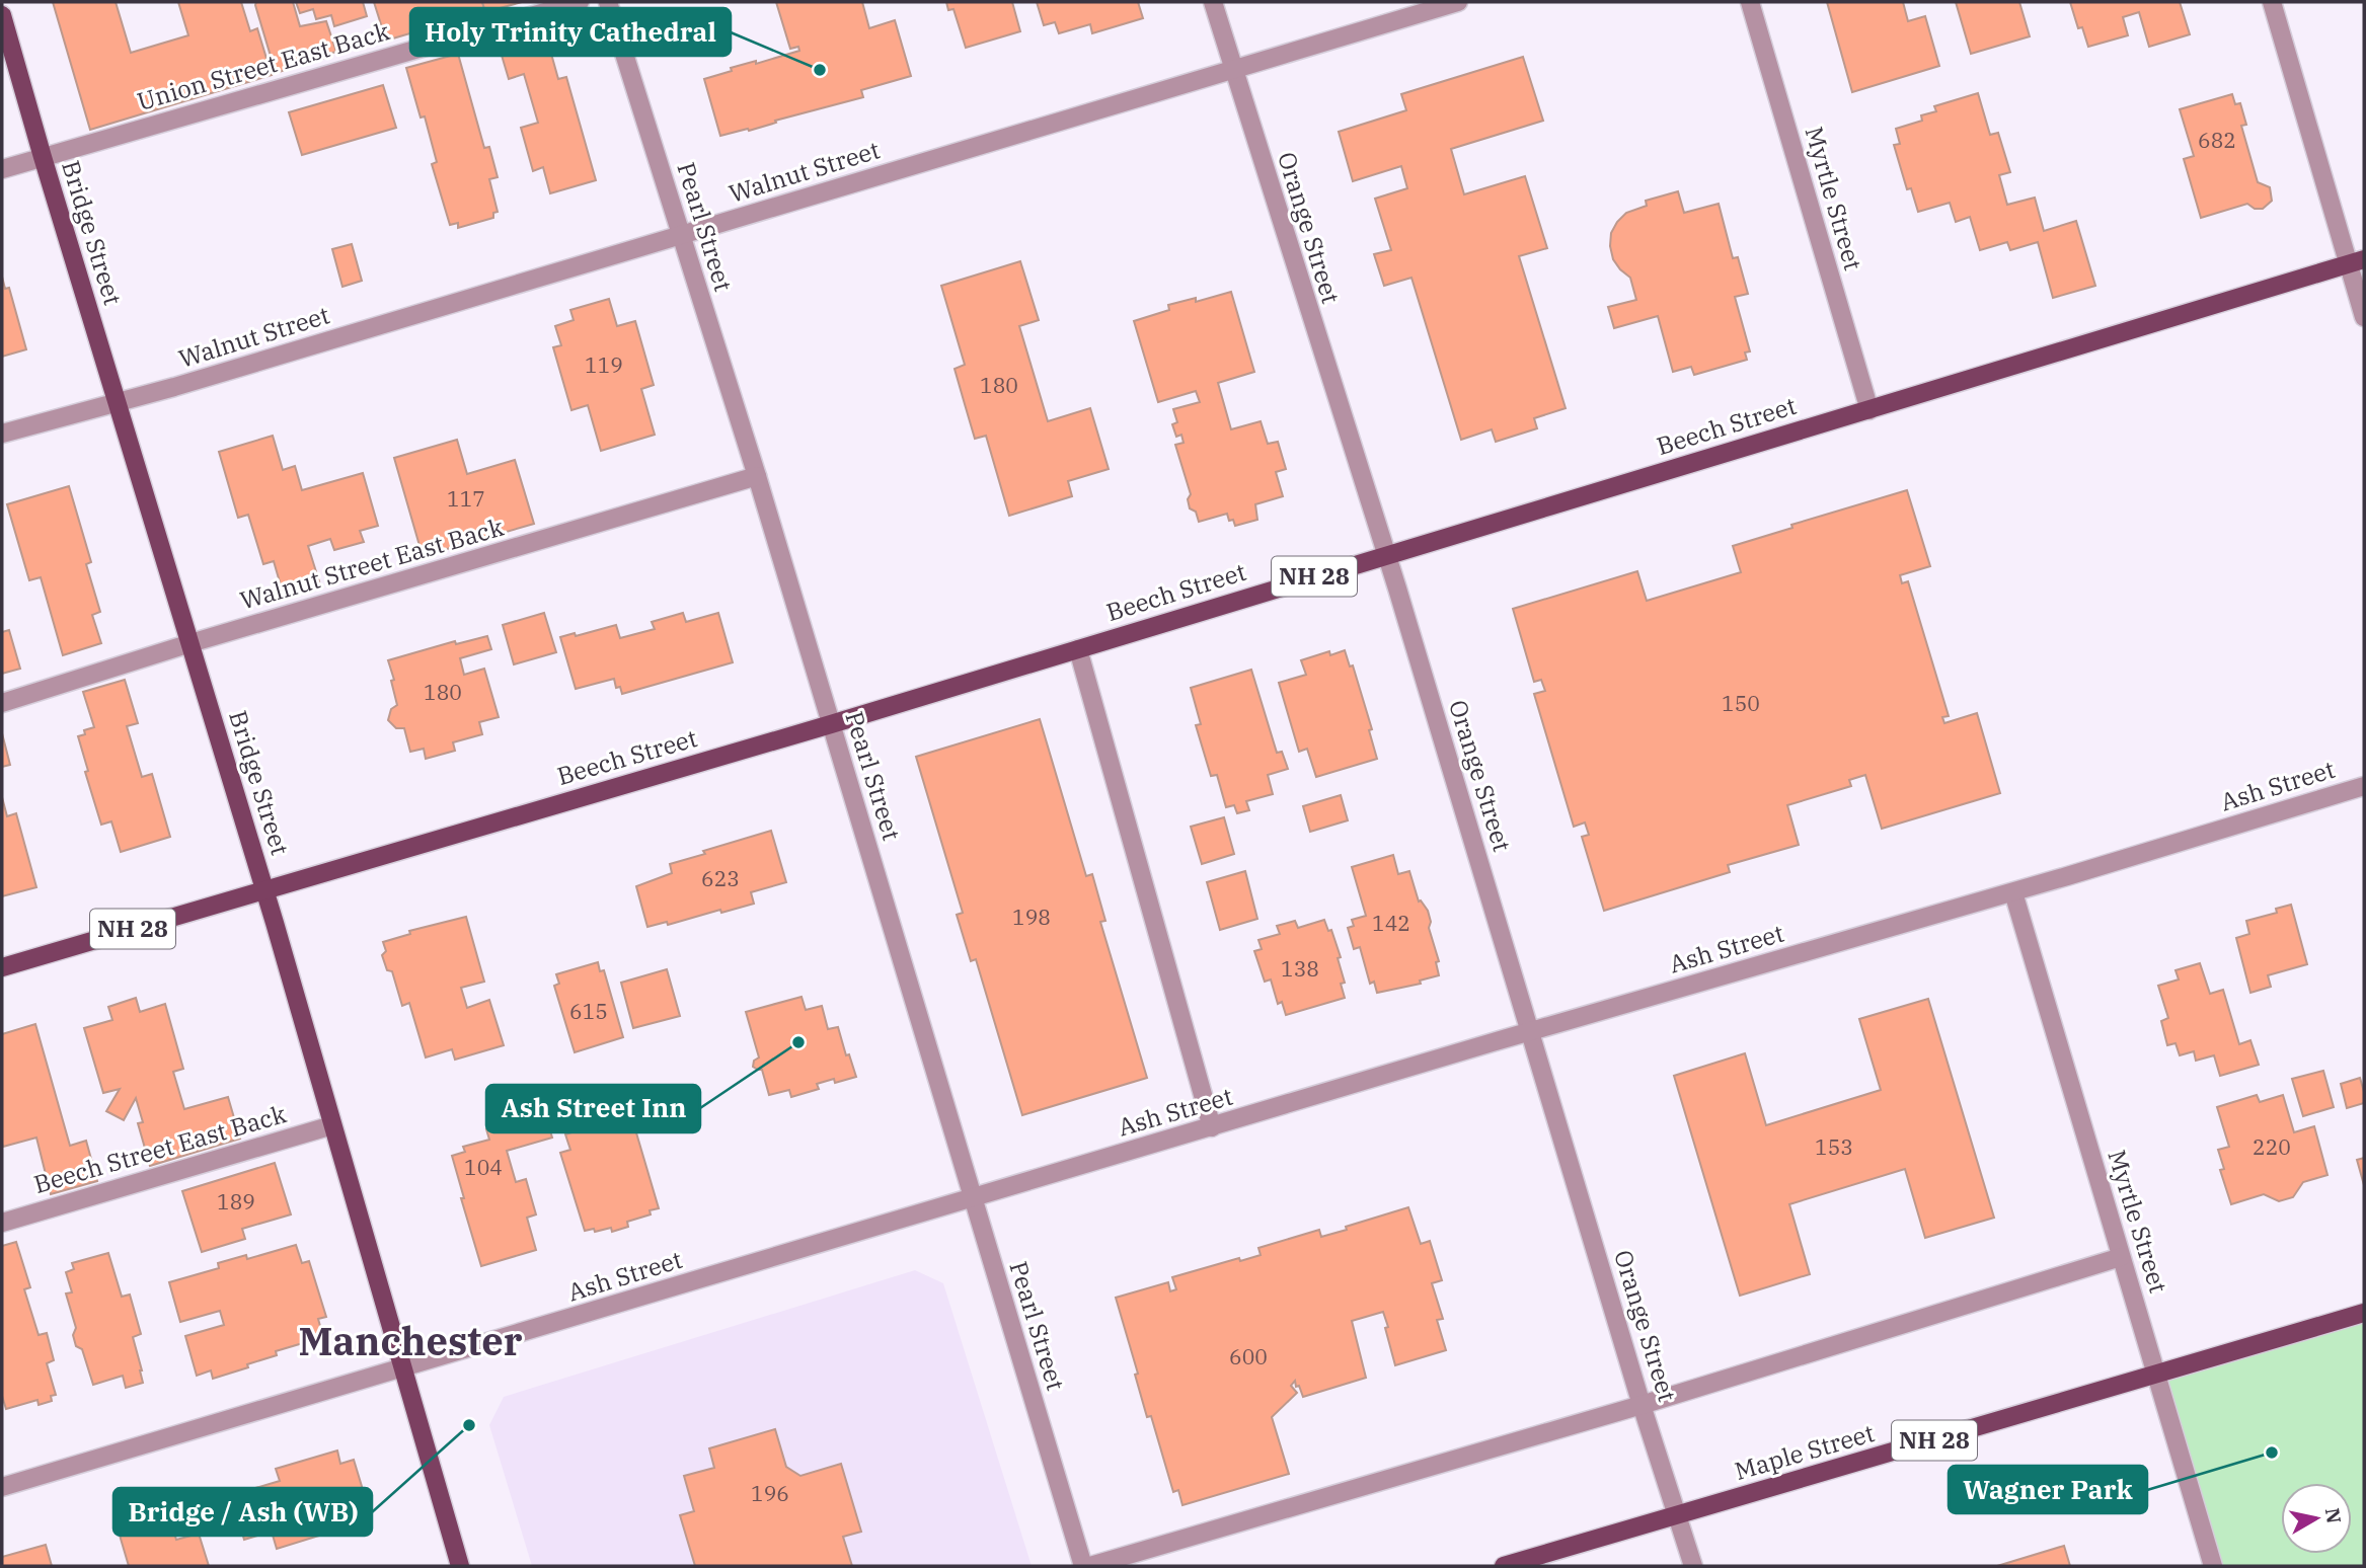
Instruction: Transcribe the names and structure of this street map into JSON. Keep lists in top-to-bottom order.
{
  "streets": {
    "main road": [
      "Bridge Street",
      "Beech Street",
      "NH 28",
      "Maple Street"
    ],
    "street": [
      "Union Street East Back",
      "Walnut Street",
      "Myrtle Street",
      "Pearl Street",
      "Orange Street",
      "Walnut Street East Back",
      "Ash Street",
      "Beech Street East Back"
    ]
  },
  "crossings": [
    ["Union Street East Back", "Bridge Street"],
    ["Walnut Street", "Pearl Street"],
    ["Walnut Street", "Orange Street"],
    ["Walnut Street", "Bridge Street"],
    ["Myrtle Street", "Beech Street"],
    ["Myrtle Street", "Ash Street"],
    ["Myrtle Street", "Maple Street"],
    ["Pearl Street", "Beech Street"],
    ["Pearl Street", "Walnut Street East Back"],
    ["Pearl Street", "Ash Street"],
    ["Orange Street", "Beech Street"],
    ["Orange Street", "Ash Street"],
    ["Orange Street", "Maple Street"],
    ["Bridge Street", "Beech Street"],
    ["Bridge Street", "Walnut Street East Back"],
    ["Bridge Street", "Ash Street"],
    ["Bridge Street", "Beech Street East Back"]
  ],
  "districts": ["Manchester"],
  "places": [
    "Holy Trinity Cathedral",
    "Ash Street Inn",
    "Bridge / Ash (WB)",
    "Wagner Park"
  ],
  "house_numbers": [
    "682",
    "119",
    "180",
    "117",
    "180",
    "150",
    "623",
    "198",
    "142",
    "138",
    "615",
    "153",
    "220",
    "104",
    "189",
    "600",
    "196"
  ],
  "north": "right"
}
